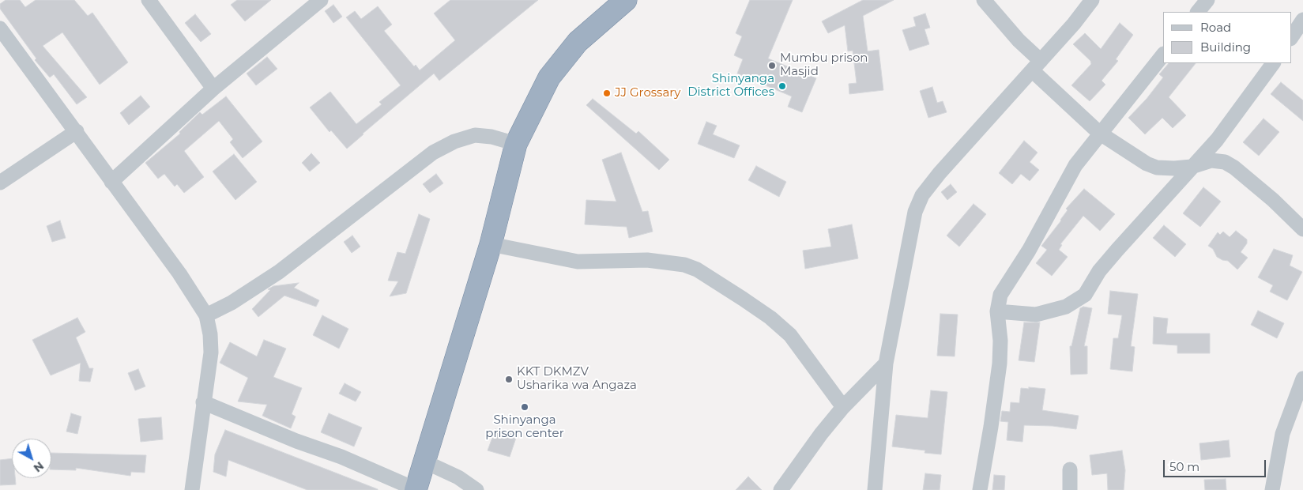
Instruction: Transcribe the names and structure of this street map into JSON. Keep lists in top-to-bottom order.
{
  "places": [
    "Mumbu prison Masjid",
    "Shinyanga District Offices",
    "JJ Grossary",
    "KKT DKMZV Usharika wa Angaza",
    "Shinyanga prison center"
  ],
  "legend": ["Road", "Building"],
  "scale_bar": "50 m",
  "north": "bottom right"
}
